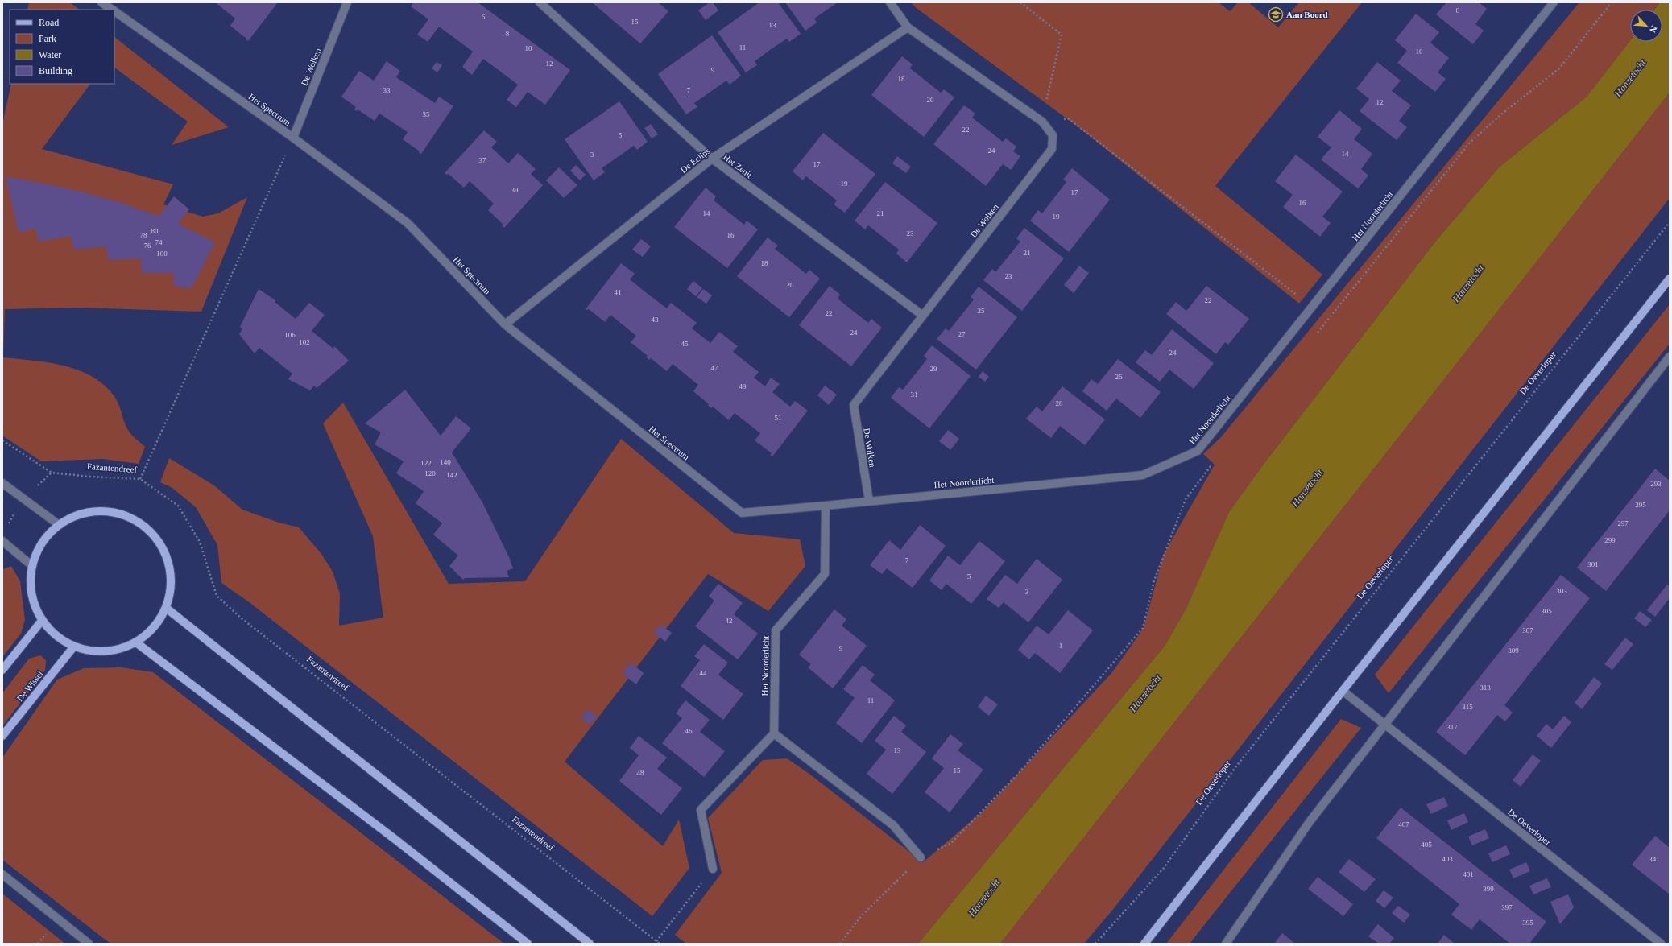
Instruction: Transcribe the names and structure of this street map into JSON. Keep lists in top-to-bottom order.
{
  "streets": {
    "main road": ["De Wissel"],
    "street": [
      "De Wolken",
      "Het Spectrum",
      "De Eclips",
      "Het Zenit",
      "Het Noorderlicht",
      "De Oeverloper"
    ],
    "path": ["Fazantendreef"]
  },
  "crossings": [
    ["De Wolken", "Het Spectrum"],
    ["De Wolken", "De Eclips"],
    ["De Wolken", "Het Zenit"],
    ["De Wolken", "Het Noorderlicht"],
    ["Het Spectrum", "De Eclips"],
    ["Het Spectrum", "Het Noorderlicht"],
    ["De Eclips", "Het Zenit"]
  ],
  "water": ["Hanzetocht"],
  "places": {
    "school or university": ["Aan Boord"]
  },
  "house_numbers": [
    "8",
    "6",
    "15",
    "13",
    "8",
    "11",
    "10",
    "10",
    "12",
    "9",
    "18",
    "33",
    "7",
    "20",
    "12",
    "35",
    "22",
    "5",
    "24",
    "14",
    "3",
    "37",
    "17",
    "19",
    "39",
    "17",
    "16",
    "14",
    "21",
    "19",
    "80",
    "23",
    "78",
    "16",
    "74",
    "76",
    "21",
    "100",
    "18",
    "23",
    "20",
    "41",
    "22",
    "25",
    "22",
    "43",
    "24",
    "27",
    "106",
    "102",
    "45",
    "24",
    "47",
    "29",
    "26",
    "49",
    "31",
    "28",
    "51",
    "140",
    "122",
    "120",
    "142",
    "293",
    "295",
    "297",
    "299",
    "7",
    "301",
    "5",
    "303",
    "3",
    "305",
    "42",
    "307",
    "1",
    "9",
    "309",
    "44",
    "313",
    "11",
    "315",
    "317",
    "46",
    "13",
    "15",
    "48",
    "407",
    "405",
    "403",
    "341",
    "401",
    "399",
    "397",
    "395"
  ],
  "legend": [
    "Road",
    "Park",
    "Water",
    "Building"
  ],
  "north": "bottom right"
}
